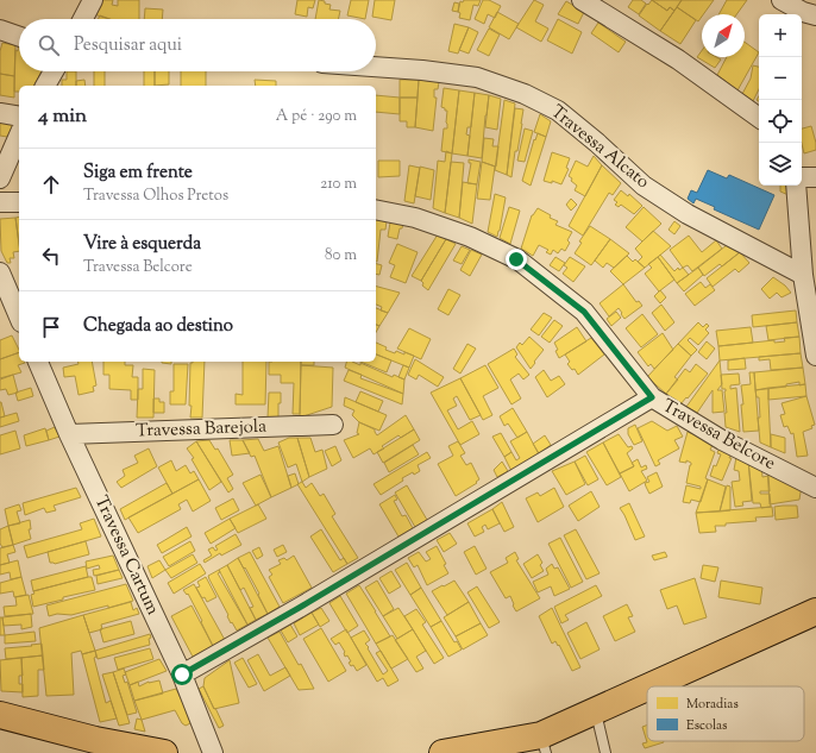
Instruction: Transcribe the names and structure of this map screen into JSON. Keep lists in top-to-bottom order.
{
  "streets": {
    "street": [
      "Travessa Alcato",
      "Travessa Barejola",
      "Travessa Belcore",
      "Travessa Cartum"
    ]
  },
  "crossings": [
    ["Travessa Barejola", "Travessa Cartum"]
  ],
  "legend": ["Moradias", "Escolas"],
  "north": "top right",
  "page": {
    "map_buttons": ["+", "−"],
    "search": "Pesquisar aqui",
    "heading": ["4 min", "A pé · 290 m"],
    "list": [
      ["Siga em frente", "Travessa Olhos Pretos", "210 m"],
      ["Vire à esquerda", "Travessa Belcore", "80 m"],
      "Chegada ao destino"
    ]
  }
}
